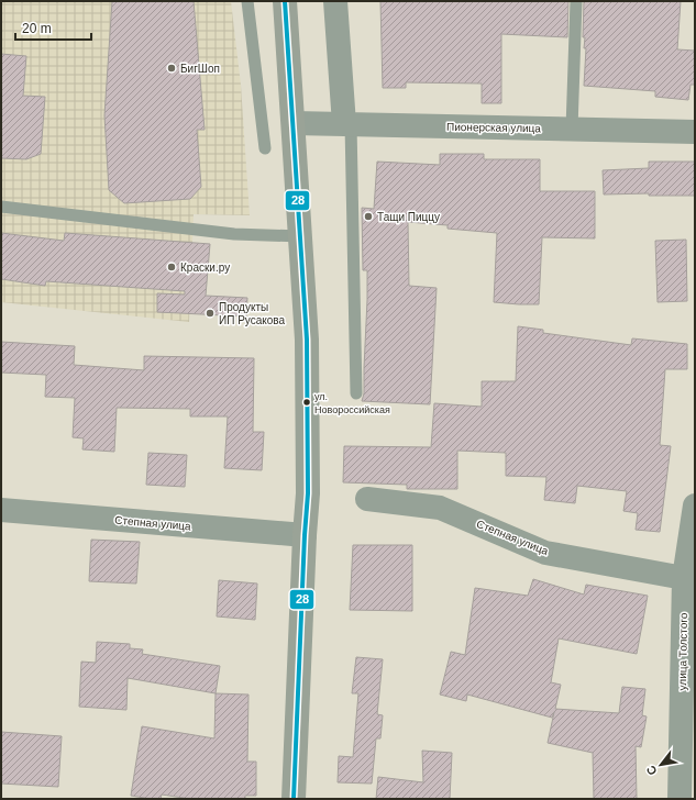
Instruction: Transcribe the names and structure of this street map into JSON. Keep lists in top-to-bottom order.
{
  "streets": {
    "street": ["Пионерская улица", "Степная улица", "улица Толстого"]
  },
  "crossings": [
    ["Степная улица", "улица Толстого"]
  ],
  "places": [
    "БигШоп",
    "Тащи Пиццу",
    "Краски.ру",
    "Продукты ИП Русакова",
    "ул. Новороссийская"
  ],
  "lines": ["transit line 28"],
  "scale_bar": "20 m",
  "north": "bottom left"
}
